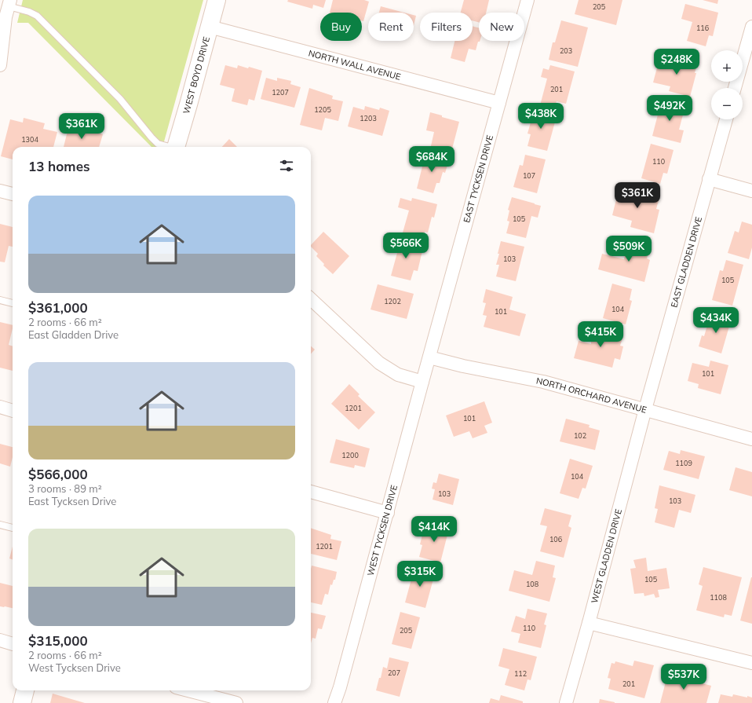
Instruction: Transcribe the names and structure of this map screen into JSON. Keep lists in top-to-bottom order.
{
  "streets": {
    "street": [
      "NORTH WALL AVENUE",
      "WEST BOYD DRIVE",
      "EAST TYCKSEN DRIVE",
      "EAST GLADDEN DRIVE",
      "NORTH ORCHARD AVENUE",
      "WEST TYCKSEN DRIVE",
      "WEST GLADDEN DRIVE"
    ]
  },
  "crossings": [
    ["NORTH WALL AVENUE", "WEST BOYD DRIVE"],
    ["NORTH WALL AVENUE", "EAST TYCKSEN DRIVE"],
    ["EAST TYCKSEN DRIVE", "NORTH ORCHARD AVENUE"],
    ["EAST TYCKSEN DRIVE", "WEST TYCKSEN DRIVE"],
    ["EAST GLADDEN DRIVE", "NORTH ORCHARD AVENUE"],
    ["EAST GLADDEN DRIVE", "WEST GLADDEN DRIVE"],
    ["NORTH ORCHARD AVENUE", "WEST TYCKSEN DRIVE"],
    ["NORTH ORCHARD AVENUE", "WEST GLADDEN DRIVE"]
  ],
  "house_numbers": [
    "205",
    "116",
    "203",
    "201",
    "1207",
    "1205",
    "1203",
    "1304",
    "110",
    "107",
    "105",
    "103",
    "105",
    "1202",
    "104",
    "101",
    "101",
    "1201",
    "101",
    "102",
    "1200",
    "1109",
    "104",
    "103",
    "103",
    "106",
    "1201",
    "105",
    "108",
    "1108",
    "110",
    "205",
    "207",
    "112",
    "201"
  ],
  "page": {
    "chip": [
      "Buy",
      "Rent",
      "Filters",
      "New"
    ],
    "price": [
      "$248K",
      "$492K",
      "$438K",
      "$361K",
      "$684K",
      "$361K",
      "$566K",
      "$509K",
      "$434K",
      "$415K",
      "$414K",
      "$315K",
      "$537K"
    ],
    "map_buttons": ["+", "−"],
    "heading": "13 homes",
    "list": [
      {
        "name": "$361,000",
        "note": "2 rooms · 66 m² · East Gladden Drive"
      },
      {
        "name": "$566,000",
        "note": "3 rooms · 89 m² · East Tycksen Drive"
      },
      {
        "name": "$315,000",
        "note": "2 rooms · 66 m² · West Tycksen Drive"
      }
    ]
  }
}
